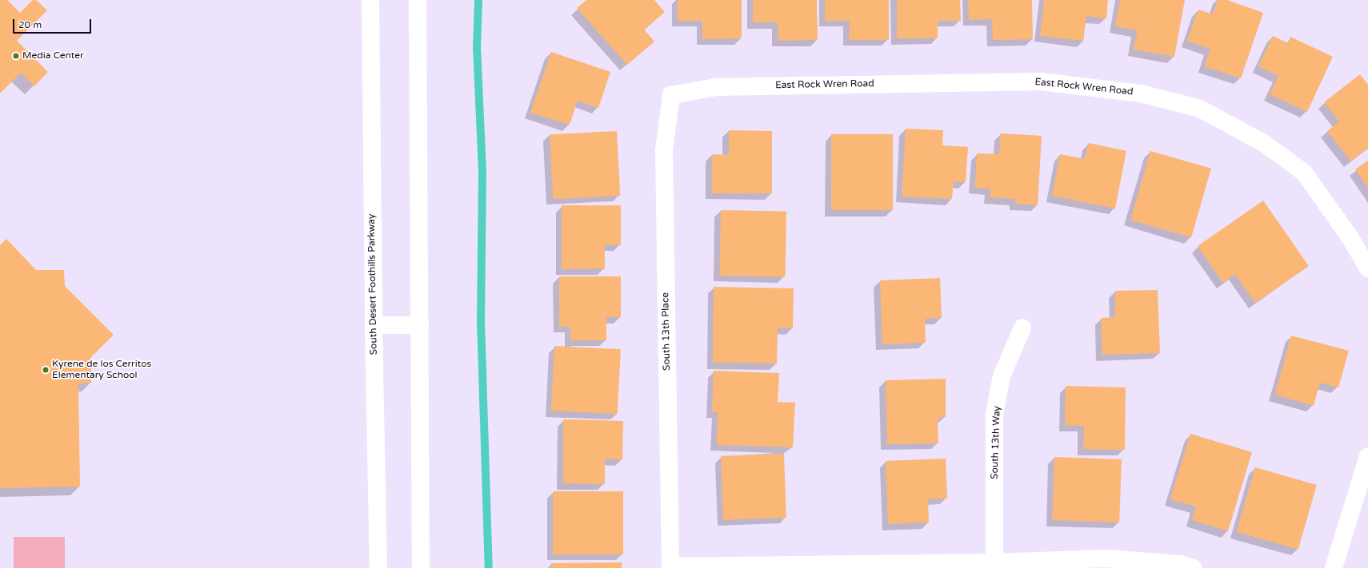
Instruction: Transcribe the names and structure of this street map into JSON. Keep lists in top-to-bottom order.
{
  "streets": {
    "street": [
      "East Rock Wren Road",
      "South Desert Foothills Parkway",
      "South 13th Place",
      "South 13th Way"
    ]
  },
  "crossings": [
    ["East Rock Wren Road", "South 13th Place"]
  ],
  "places": ["Media Center", "Kyrene de los Cerritos Elementary School"],
  "scale_bar": "20 m"
}
